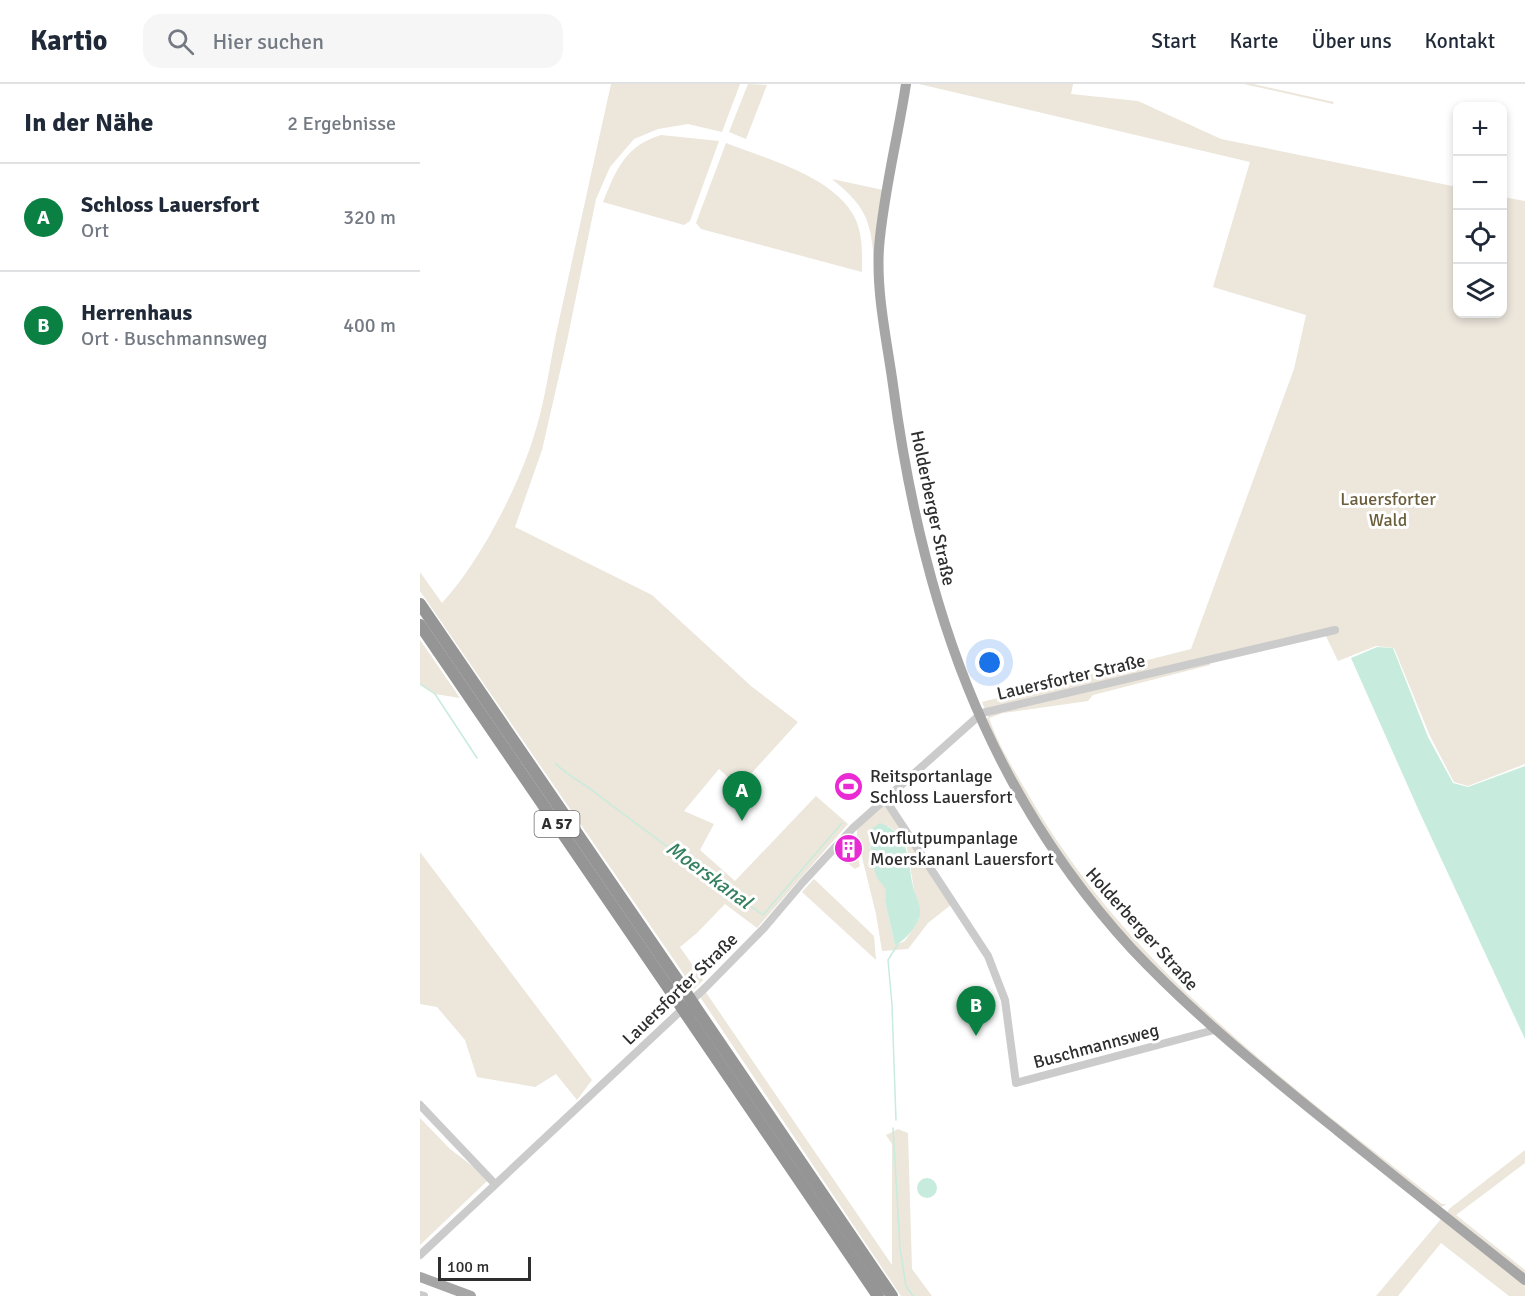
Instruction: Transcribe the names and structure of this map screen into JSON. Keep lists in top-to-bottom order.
{
  "streets": {
    "highway": ["A 57"],
    "main road": ["Holderberger Straße"],
    "street": ["Lauersforter Straße", "Buschmannsweg"]
  },
  "crossings": [
    ["Holderberger Straße", "Lauersforter Straße"],
    ["Holderberger Straße", "Buschmannsweg"],
    ["Lauersforter Straße", "Buschmannsweg"]
  ],
  "water": ["Moerskanal"],
  "parks": ["Lauersforter Wald"],
  "places": {
    "sports": ["Reitsportanlage Schloss Lauersfort"],
    "building": ["Vorflutpumpanlage Moerskananl Lauersfort"]
  },
  "scale_bar": "100 m",
  "page": {
    "header": "Kartio",
    "search": "Hier suchen",
    "nav": [
      "Start",
      "Karte",
      "Über uns",
      "Kontakt"
    ],
    "heading": ["In der Nähe", "2 Ergebnisse"],
    "map_buttons": ["+", "−"],
    "list": [
      {
        "mark": "A",
        "name": "Schloss Lauersfort",
        "note": "Ort",
        "value": "320 m"
      },
      {
        "mark": "B",
        "name": "Herrenhaus",
        "note": "Ort · Buschmannsweg",
        "value": "400 m"
      }
    ],
    "pins": ["A", "B"],
    "scale": "100 m"
  }
}
